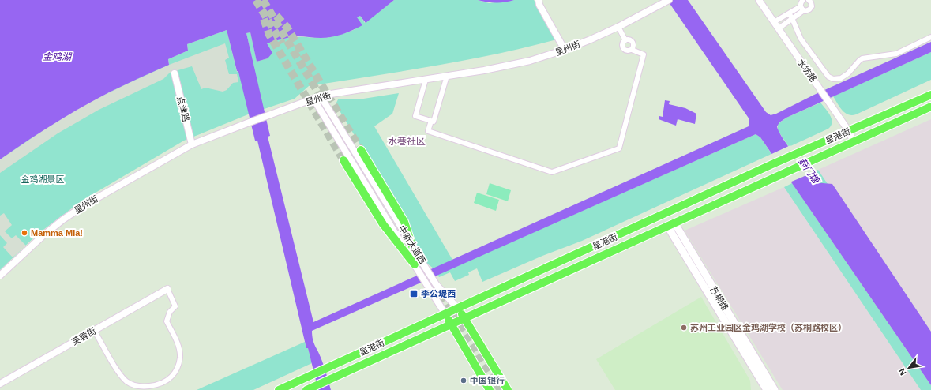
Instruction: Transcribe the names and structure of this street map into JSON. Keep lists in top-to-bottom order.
{
  "streets": {
    "main road": ["星港街", "中新大道西", "苏桐路"],
    "street": [
      "星州街",
      "水坊路",
      "点津路",
      "芙蓉街"
    ]
  },
  "crossings": [
    ["星州街", "点津路"],
    ["星州街", "中新大道西"],
    ["水坊路", "星港街"],
    ["星港街", "中新大道西"],
    ["星港街", "苏桐路"]
  ],
  "districts": ["水巷社区"],
  "water": ["金鸡湖", "葑门塘"],
  "parks": ["金鸡湖景区"],
  "places": {
    "other": ["Mamma Mia!", "苏州工业园区金鸡湖学校（苏桐路校区）", "中国银行"],
    "transit": ["李公堤西"]
  },
  "north": "bottom left"
}
